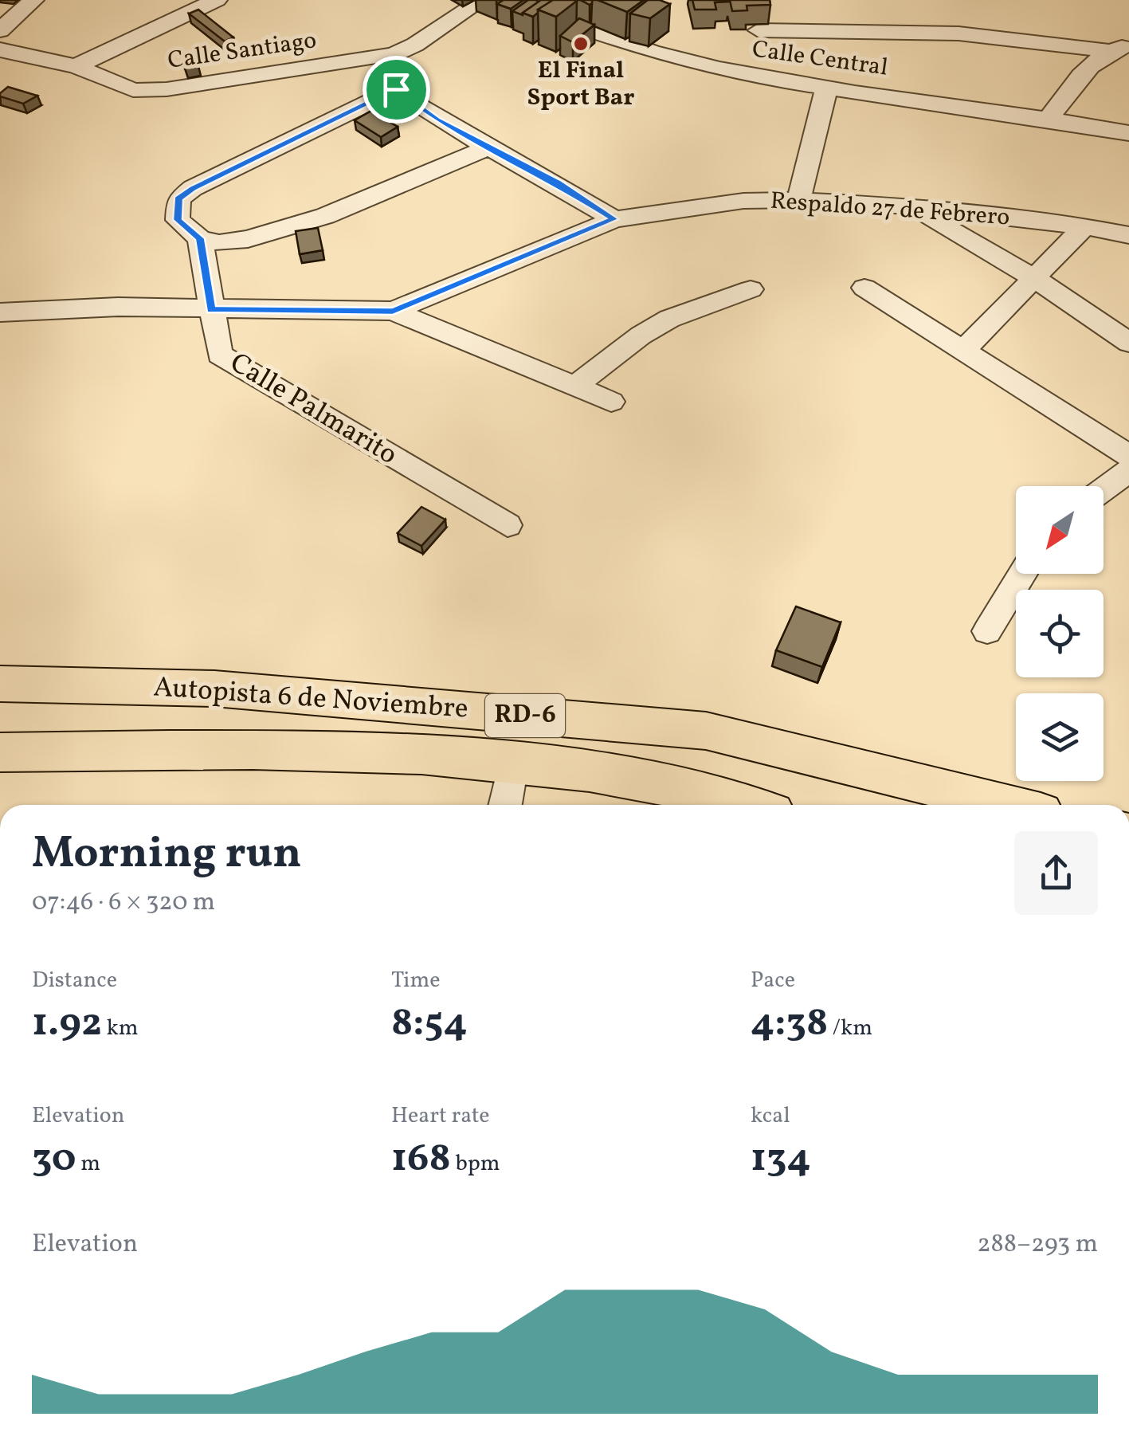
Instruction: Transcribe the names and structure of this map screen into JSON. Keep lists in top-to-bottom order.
{
  "streets": {
    "highway": ["Autopista 6 de Noviembre", "RD-6"],
    "street": [
      "Calle Santiago",
      "Calle Central",
      "Respaldo 27 de Febrero",
      "Calle Palmarito"
    ]
  },
  "crossings": [
    ["Respaldo 27 de Febrero", "Calle Palmarito"]
  ],
  "places": ["El Final Sport Bar"],
  "north": "bottom left",
  "page": {
    "heading": ["Morning run", "07:46 · 6 × 320 m"],
    "stats": [
      ["Distance", "1.92 km"],
      ["Time", "8:54"],
      ["Pace", "4:38 /km"],
      ["Elevation", "30 m"],
      ["Heart rate", "168 bpm"],
      ["kcal", "134"]
    ],
    "chart": ["Elevation", "288–293 m"]
  }
}
